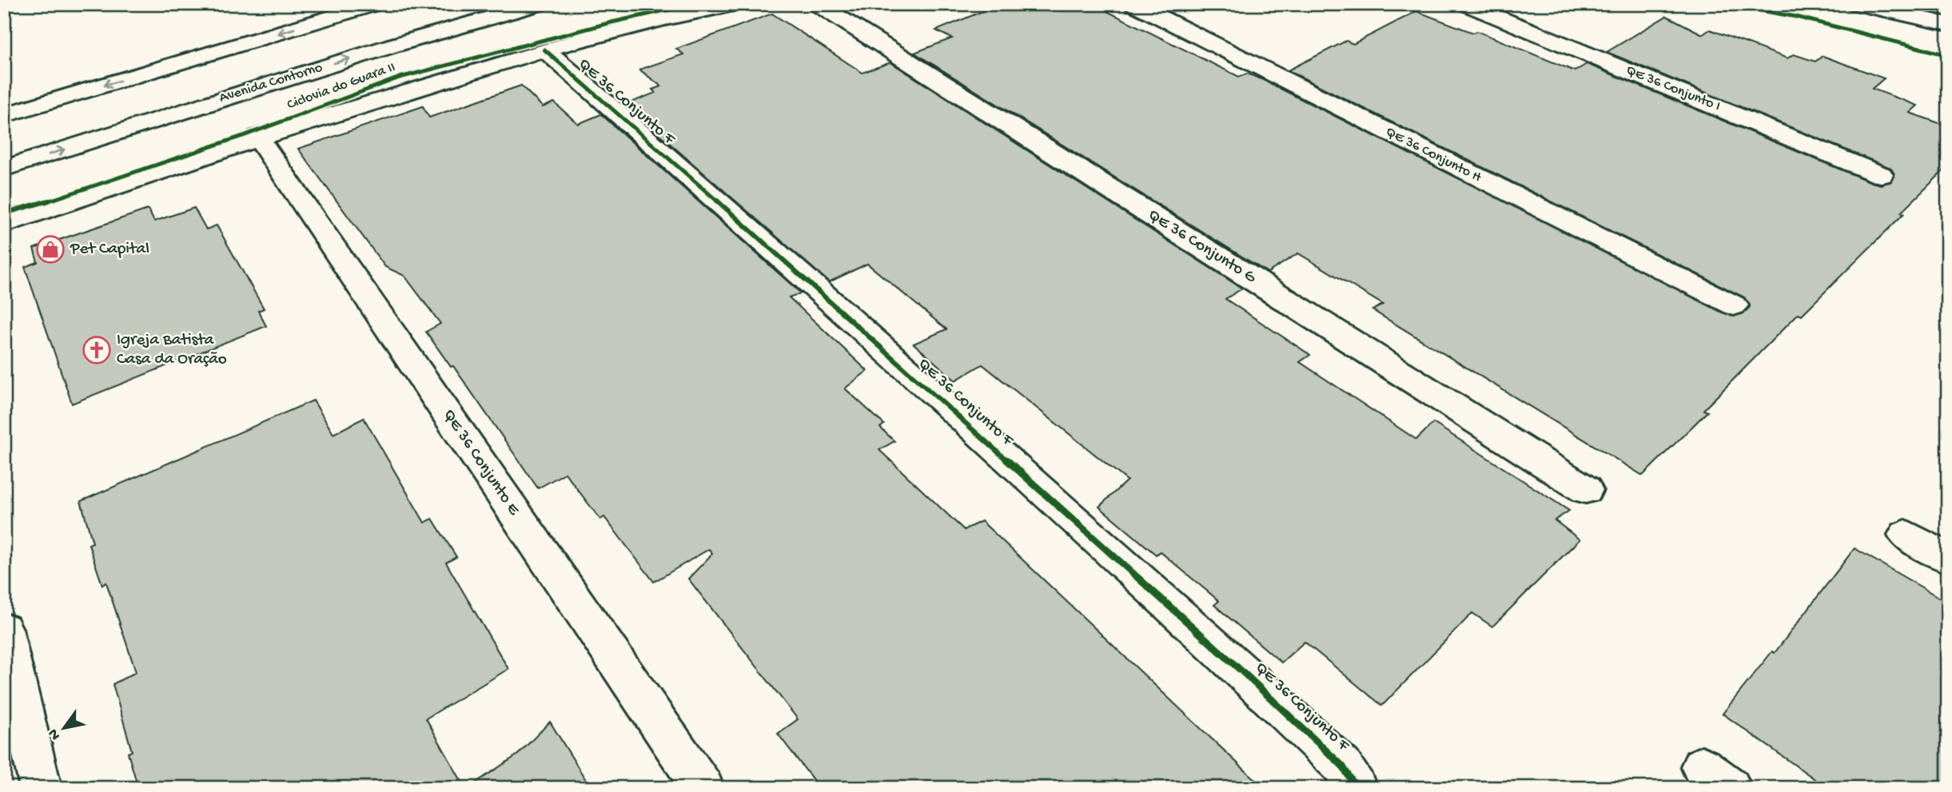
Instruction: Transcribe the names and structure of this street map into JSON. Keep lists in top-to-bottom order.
{
  "streets": {
    "street": [
      "Avenida Contorno",
      "QE 36 Conjunto I",
      "QE 36 Conjunto F",
      "QE 36 Conjunto H",
      "QE 36 Conjunto G",
      "QE 36 Conjunto E"
    ],
    "cycle path": ["Ciclovia do Guara II"]
  },
  "places": {
    "shop": ["Pet Capital"],
    "church": ["Igreja Batista Casa da Oração"]
  },
  "north": "bottom left"
}
